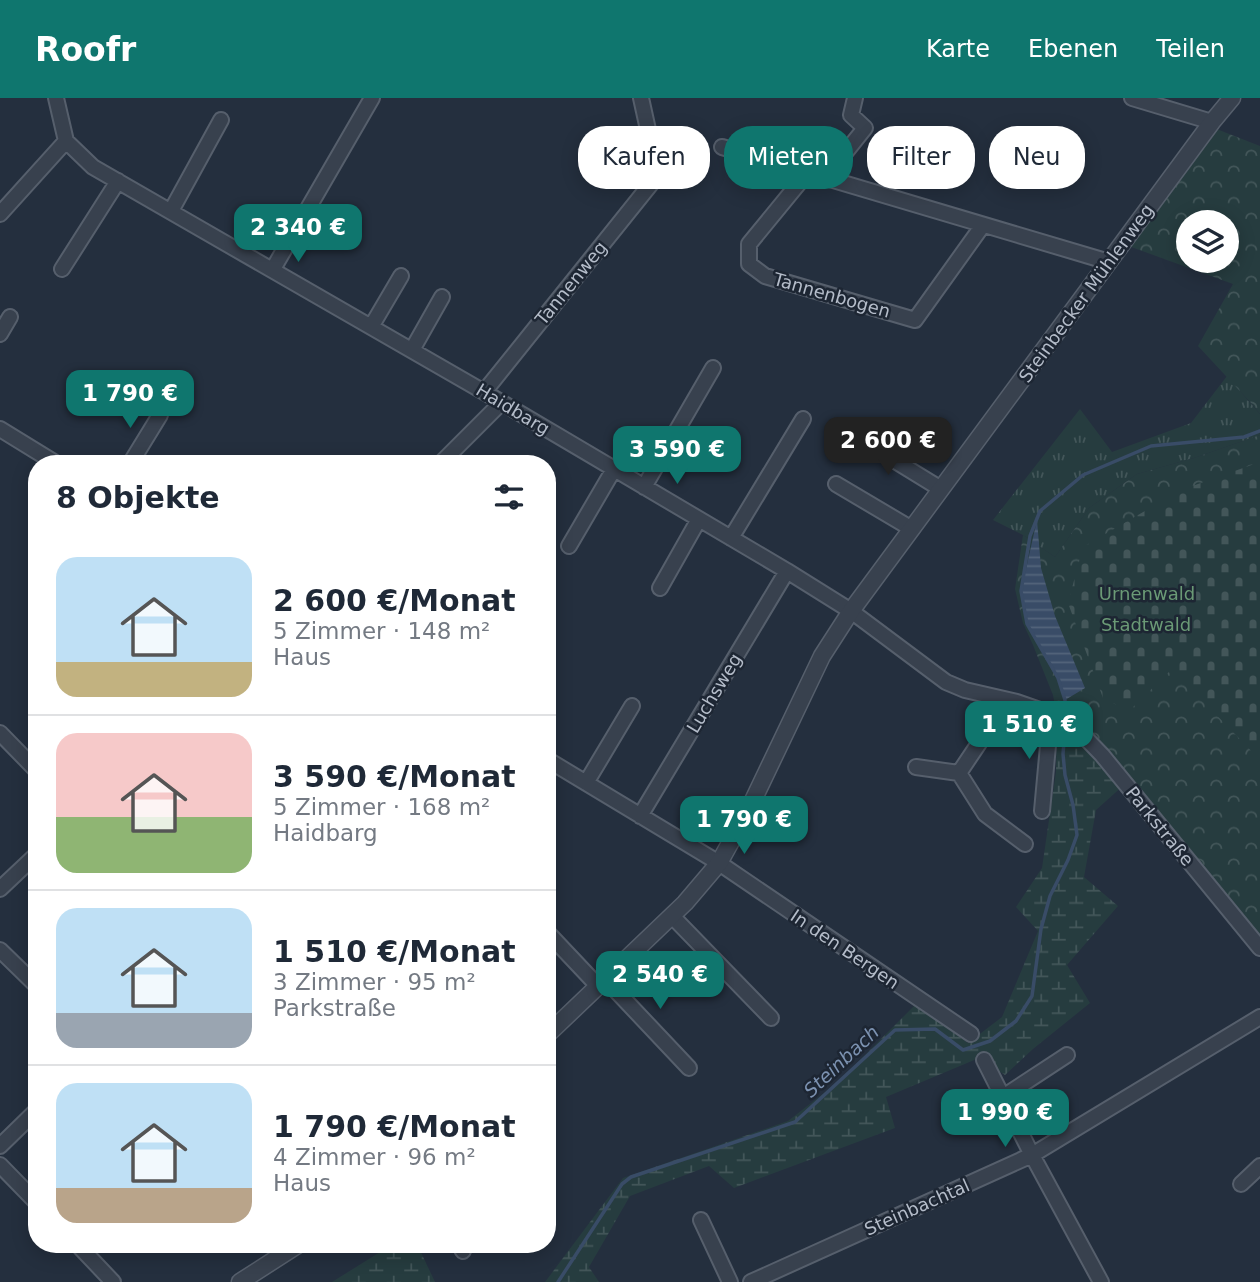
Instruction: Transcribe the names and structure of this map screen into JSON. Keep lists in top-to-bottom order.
{
  "streets": {
    "street": [
      "Tannenweg",
      "Steinbecker Mühlenweg",
      "Tannenbogen",
      "Haidbarg",
      "Luchsweg",
      "Parkstraße",
      "In den Bergen",
      "Steinbachtal"
    ]
  },
  "crossings": [
    ["Tannenweg", "Haidbarg"],
    ["Steinbecker Mühlenweg", "Haidbarg"],
    ["Steinbecker Mühlenweg", "Parkstraße"],
    ["Steinbecker Mühlenweg", "In den Bergen"],
    ["Haidbarg", "Luchsweg"],
    ["Haidbarg", "Parkstraße"],
    ["Luchsweg", "In den Bergen"]
  ],
  "water": ["Steinbach"],
  "parks": ["Urnenwald", "Stadtwald"],
  "page": {
    "header": "Roofr",
    "nav": ["Karte", "Ebenen", "Teilen"],
    "chip": [
      "Kaufen",
      "Mieten",
      "Filter",
      "Neu"
    ],
    "price": [
      "2 340 €",
      "1 790 €",
      "2 600 €",
      "3 590 €",
      "1 510 €",
      "1 790 €",
      "2 540 €",
      "1 990 €"
    ],
    "heading": "8 Objekte",
    "list": [
      {
        "name": "2 600 €/Monat",
        "note": "5 Zimmer · 148 m² · Haus"
      },
      {
        "name": "3 590 €/Monat",
        "note": "5 Zimmer · 168 m² · Haidbarg"
      },
      {
        "name": "1 510 €/Monat",
        "note": "3 Zimmer · 95 m² · Parkstraße"
      },
      {
        "name": "1 790 €/Monat",
        "note": "4 Zimmer · 96 m² · Haus"
      }
    ]
  }
}
